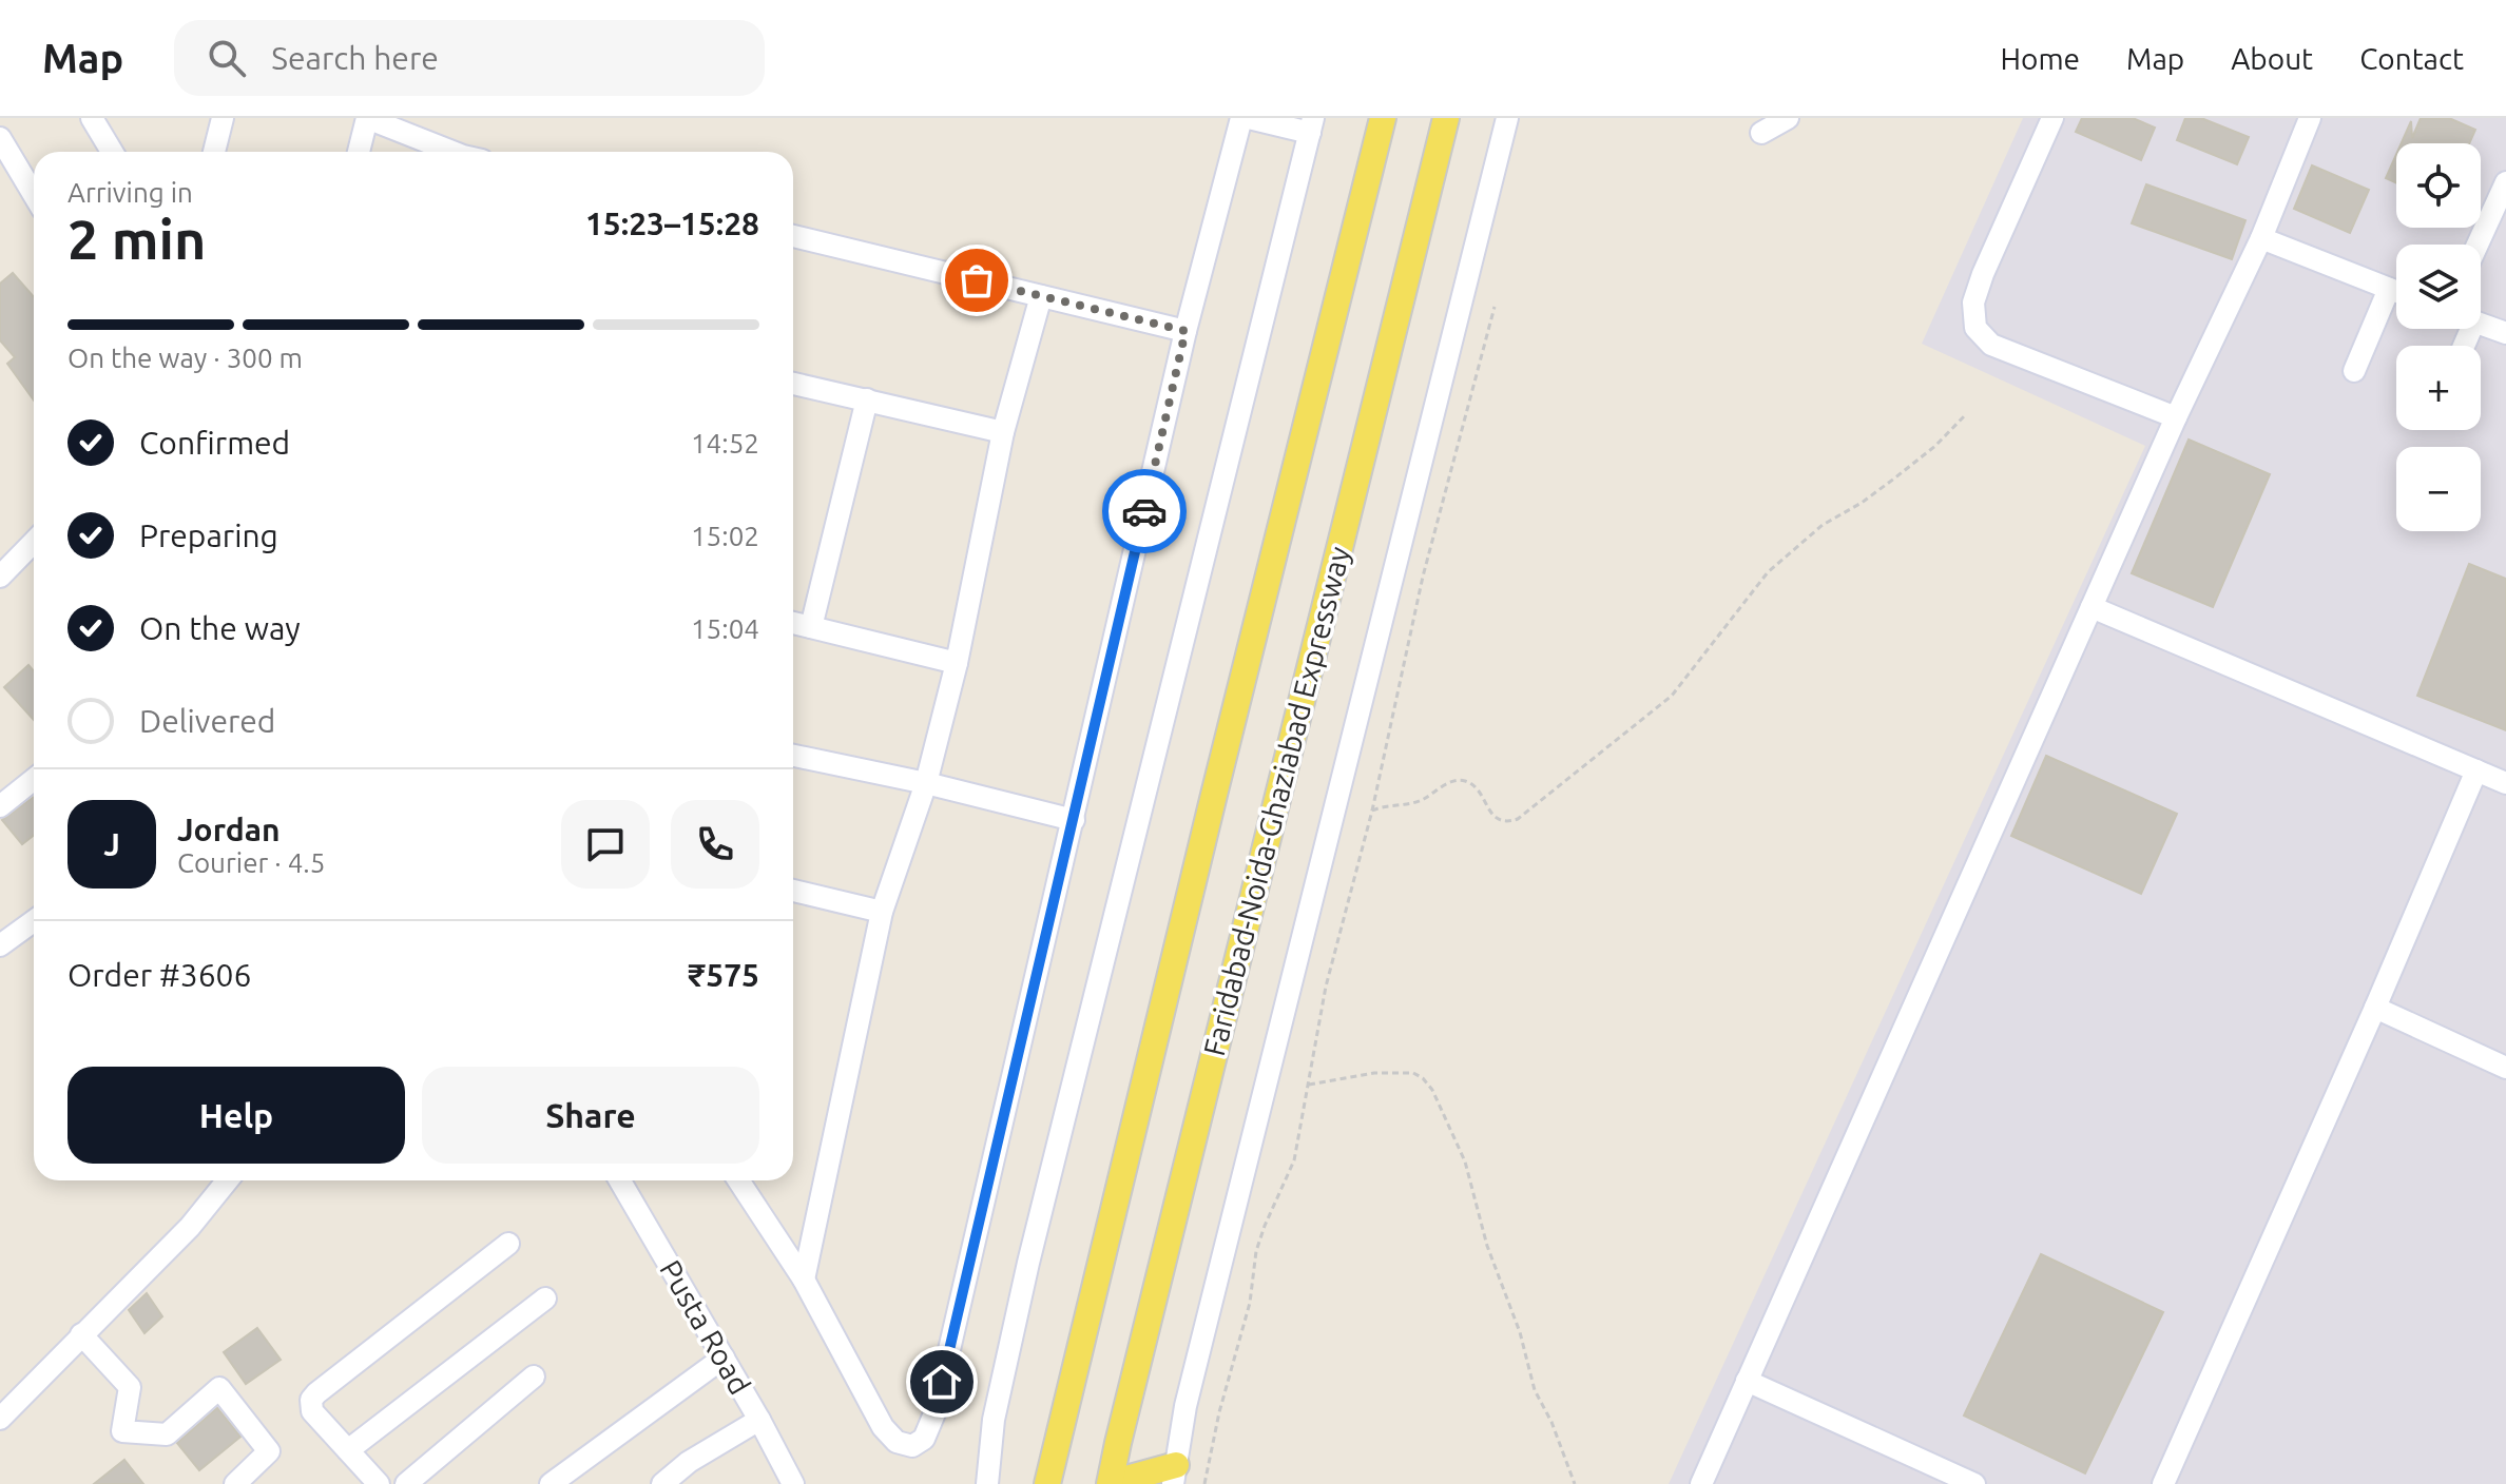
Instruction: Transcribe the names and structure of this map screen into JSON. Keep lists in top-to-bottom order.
{
  "streets": {
    "main road": ["Faridabad-Noida-Ghaziabad Expressway"],
    "street": ["Pusta Road"]
  },
  "page": {
    "header": "Map",
    "search": "Search here",
    "nav": [
      "Home",
      "Map",
      "About",
      "Contact"
    ],
    "map_buttons": ["+", "−"],
    "heading": ["2 min", "Arriving in", "15:23–15:28"],
    "panel": [
      "Jordan",
      "Courier · 4.5",
      "Order #3606",
      "₹575"
    ],
    "bar": "On the way · 300 m",
    "list": [
      ["Confirmed", "14:52"],
      ["Preparing", "15:02"],
      ["On the way", "15:04"],
      "Delivered"
    ],
    "round": "J",
    "buttons": ["Help", "Share"]
  }
}
